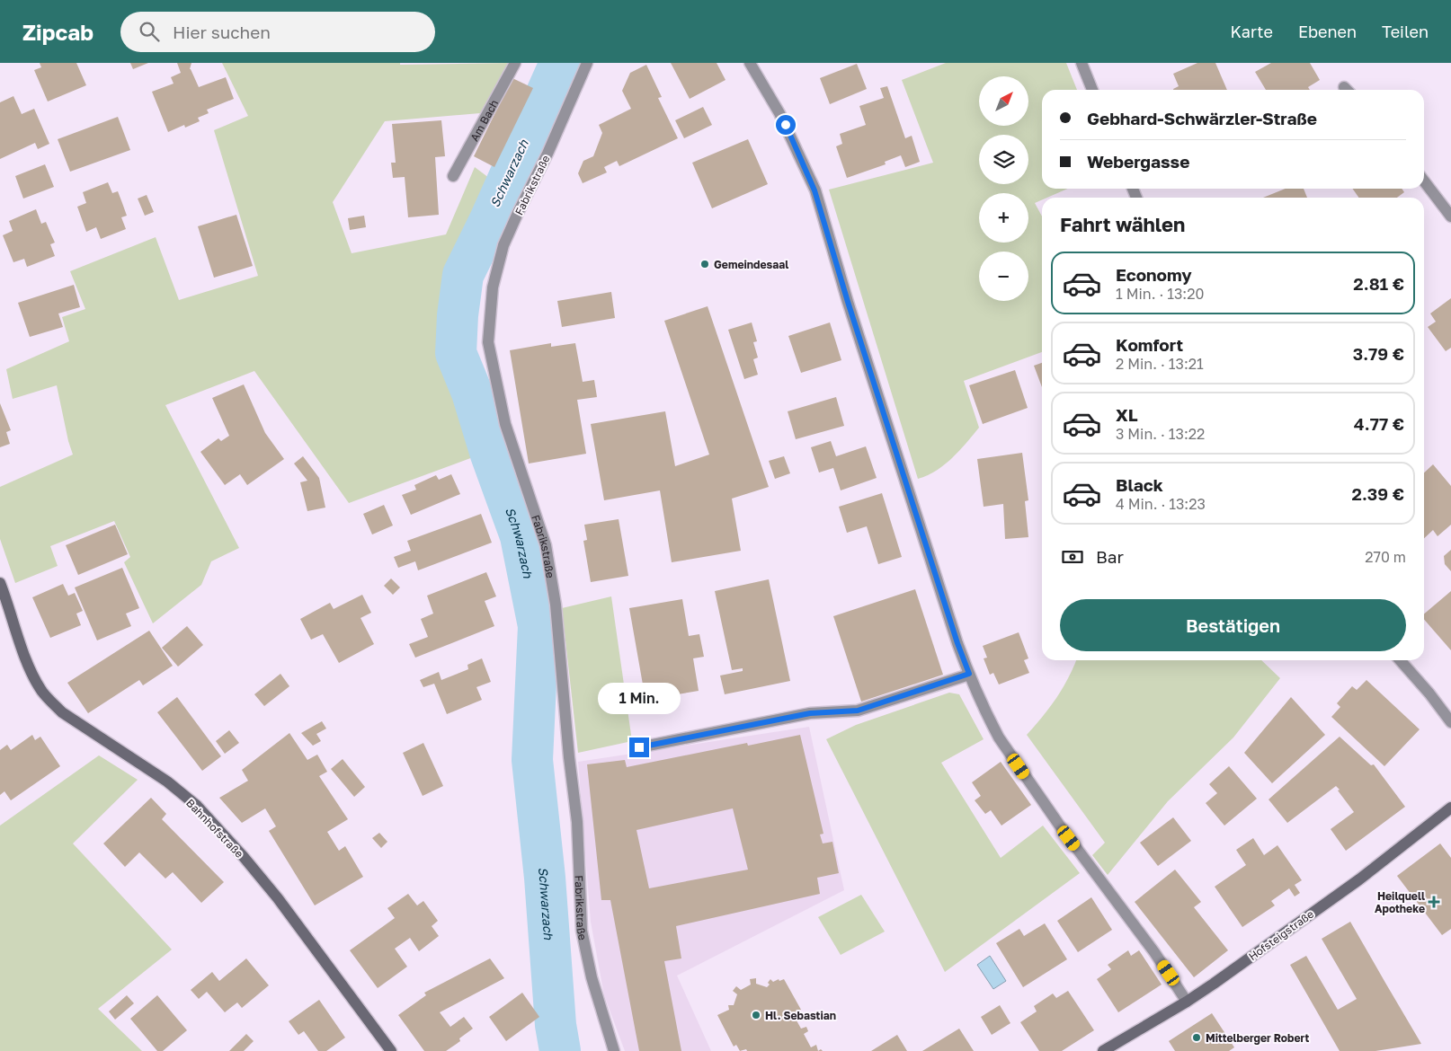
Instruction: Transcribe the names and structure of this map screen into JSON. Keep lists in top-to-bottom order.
{
  "streets": {
    "street": [
      "Am Bach",
      "Fabrikstraße",
      "Bahnhofstraße",
      "Hofsteigstraße"
    ]
  },
  "water": ["Schwarzach"],
  "places": {
    "other": ["Gemeindesaal", "Hl. Sebastian", "Mittelberger Robert"],
    "health": ["Heilquell Apotheke"]
  },
  "north": "top right",
  "page": {
    "header": "Zipcab",
    "search": "Hier suchen",
    "nav": ["Karte", "Ebenen", "Teilen"],
    "map_buttons": ["+", "−"],
    "banner": ["Gebhard-Schwärzler-Straße", "Webergasse"],
    "heading": "Fahrt wählen",
    "list": [
      {
        "name": "Economy",
        "note": "1 Min. · 13:20",
        "value": "2.81 €"
      },
      {
        "name": "Komfort",
        "note": "2 Min. · 13:21",
        "value": "3.79 €"
      },
      {
        "name": "XL",
        "note": "3 Min. · 13:22",
        "value": "4.77 €"
      },
      {
        "name": "Black",
        "note": "4 Min. · 13:23",
        "value": "2.39 €"
      }
    ],
    "pay": ["Bar", "270 m"],
    "buttons": "Bestätigen",
    "bubble": "1 Min."
  }
}
